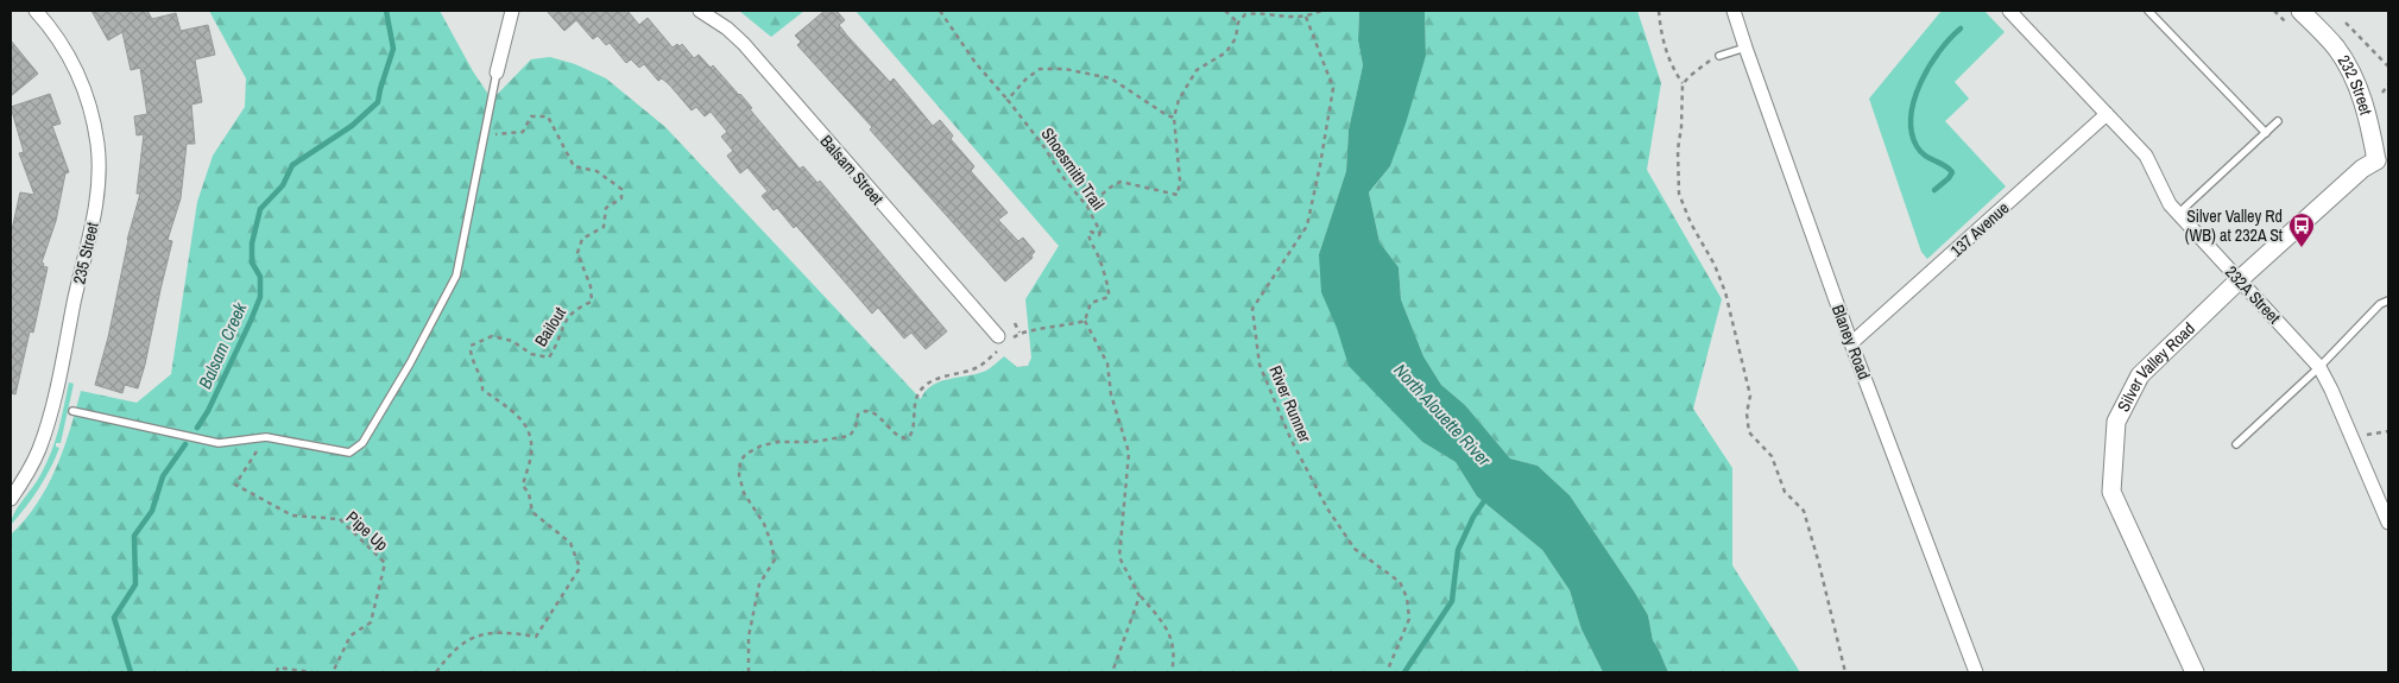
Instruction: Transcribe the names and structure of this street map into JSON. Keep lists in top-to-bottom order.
{
  "streets": {
    "street": [
      "232 Street",
      "Balsam Street",
      "137 Avenue",
      "235 Street",
      "232A Street",
      "Blaney Road",
      "Silver Valley Road"
    ],
    "path": [
      "Shoesmith Trail",
      "Bailout",
      "River Runner",
      "Pipe Up"
    ]
  },
  "crossings": [
    ["232 Street", "Silver Valley Road"],
    ["137 Avenue", "232A Street"],
    ["137 Avenue", "Blaney Road"],
    ["232A Street", "Silver Valley Road"]
  ],
  "water": ["Balsam Creek", "North Alouette River"],
  "places": {
    "bus stop": ["Silver Valley Rd (WB) at 232A St"]
  }
}
